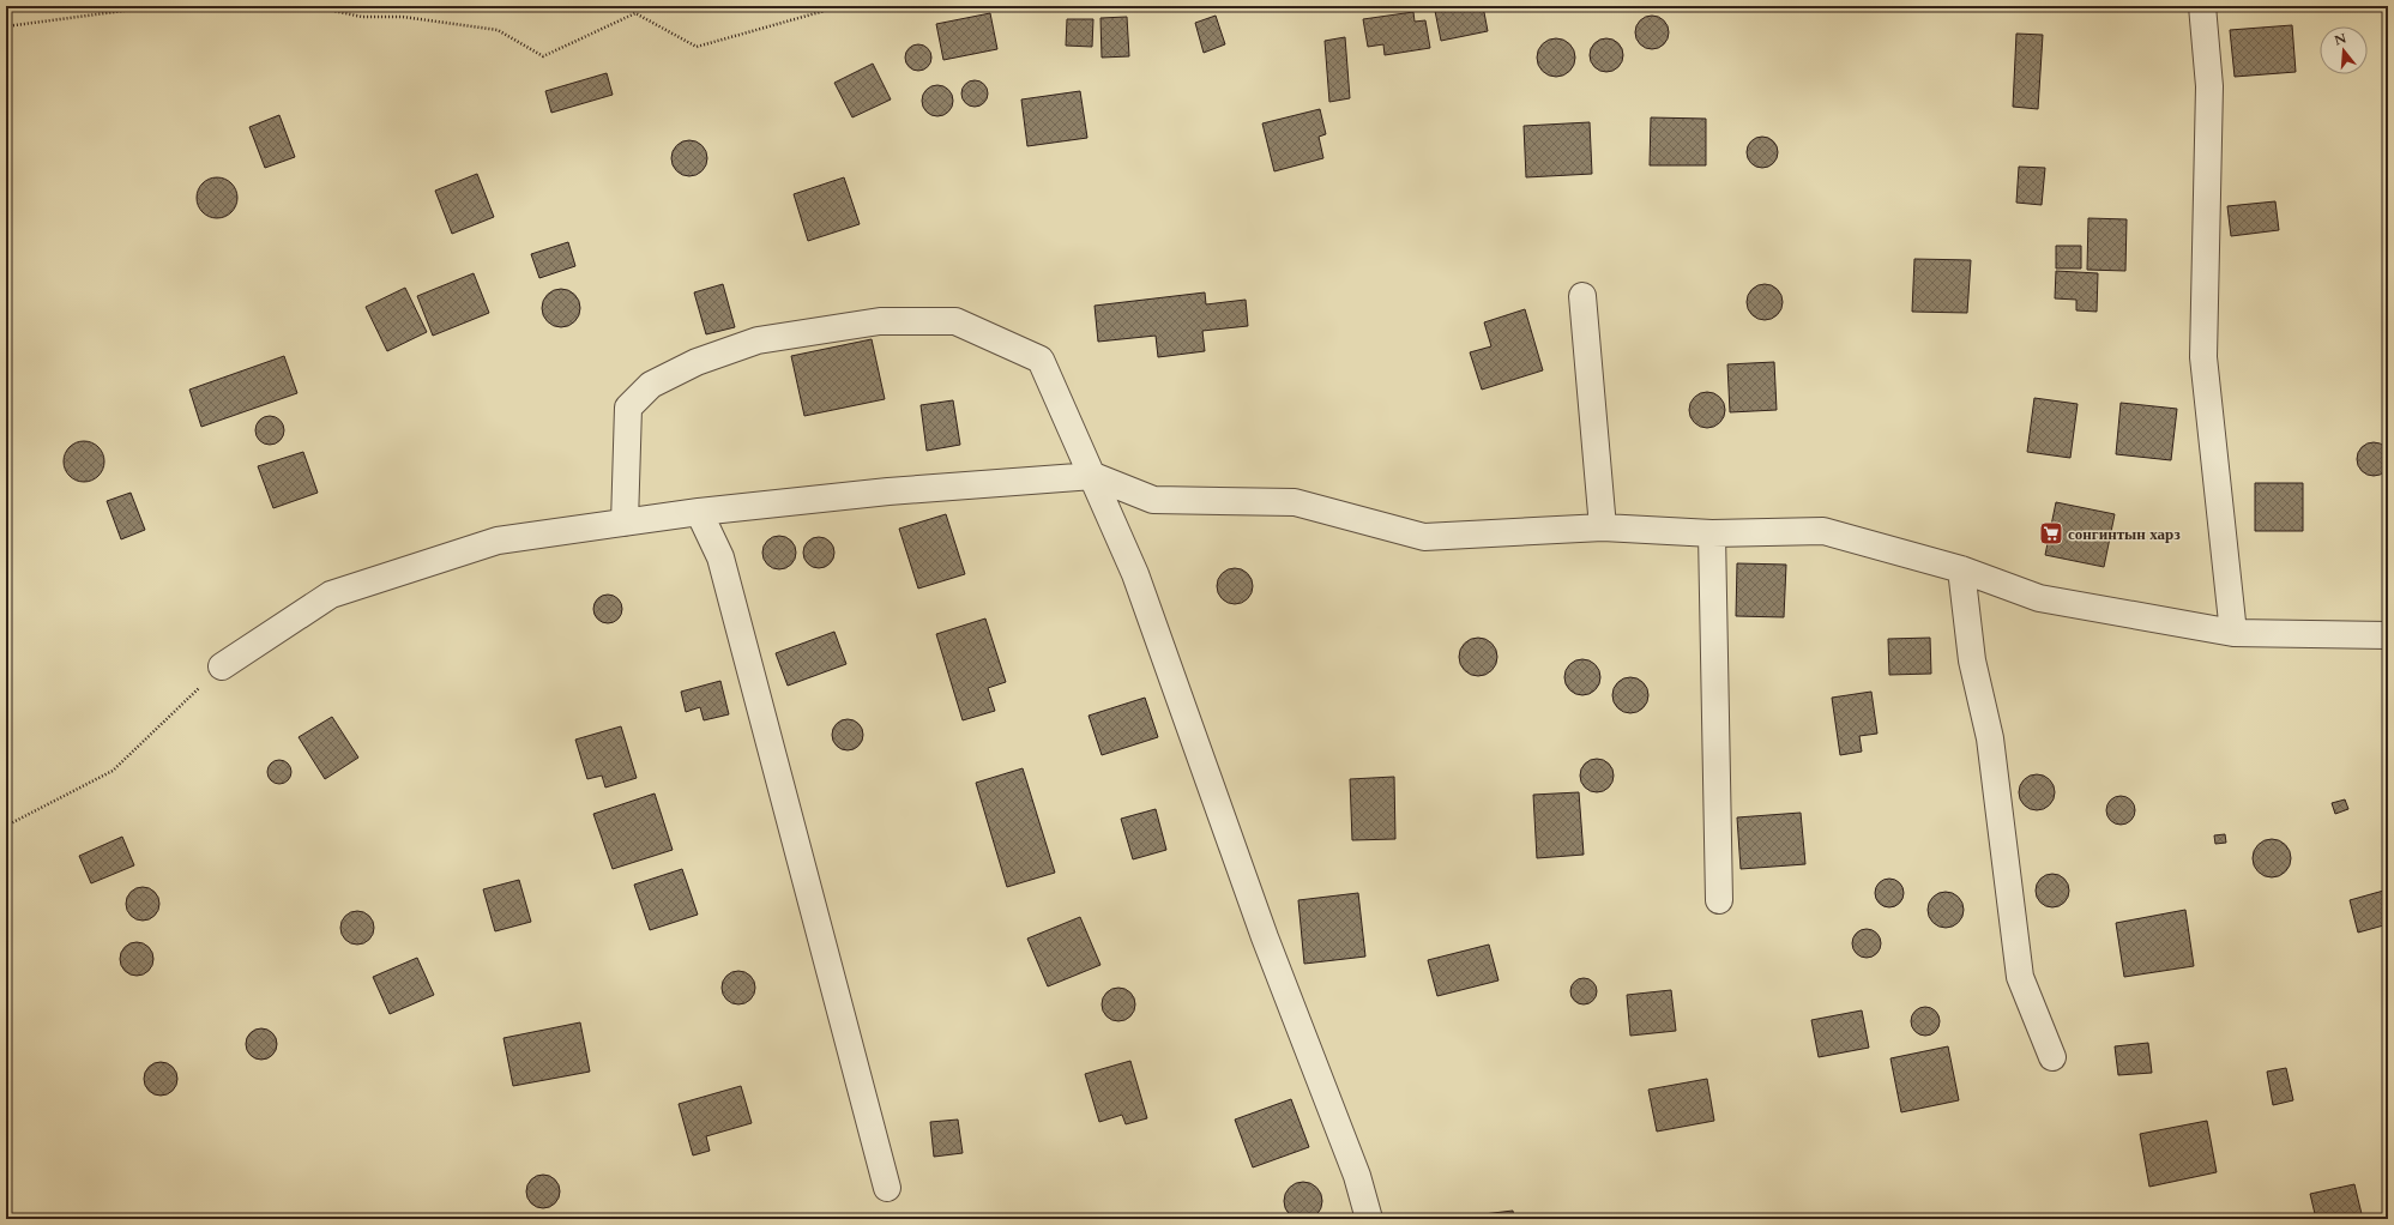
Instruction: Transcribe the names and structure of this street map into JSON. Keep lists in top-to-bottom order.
{
  "places": {
    "supermarket": ["сонгинтын харз"]
  },
  "north": "top"
}
